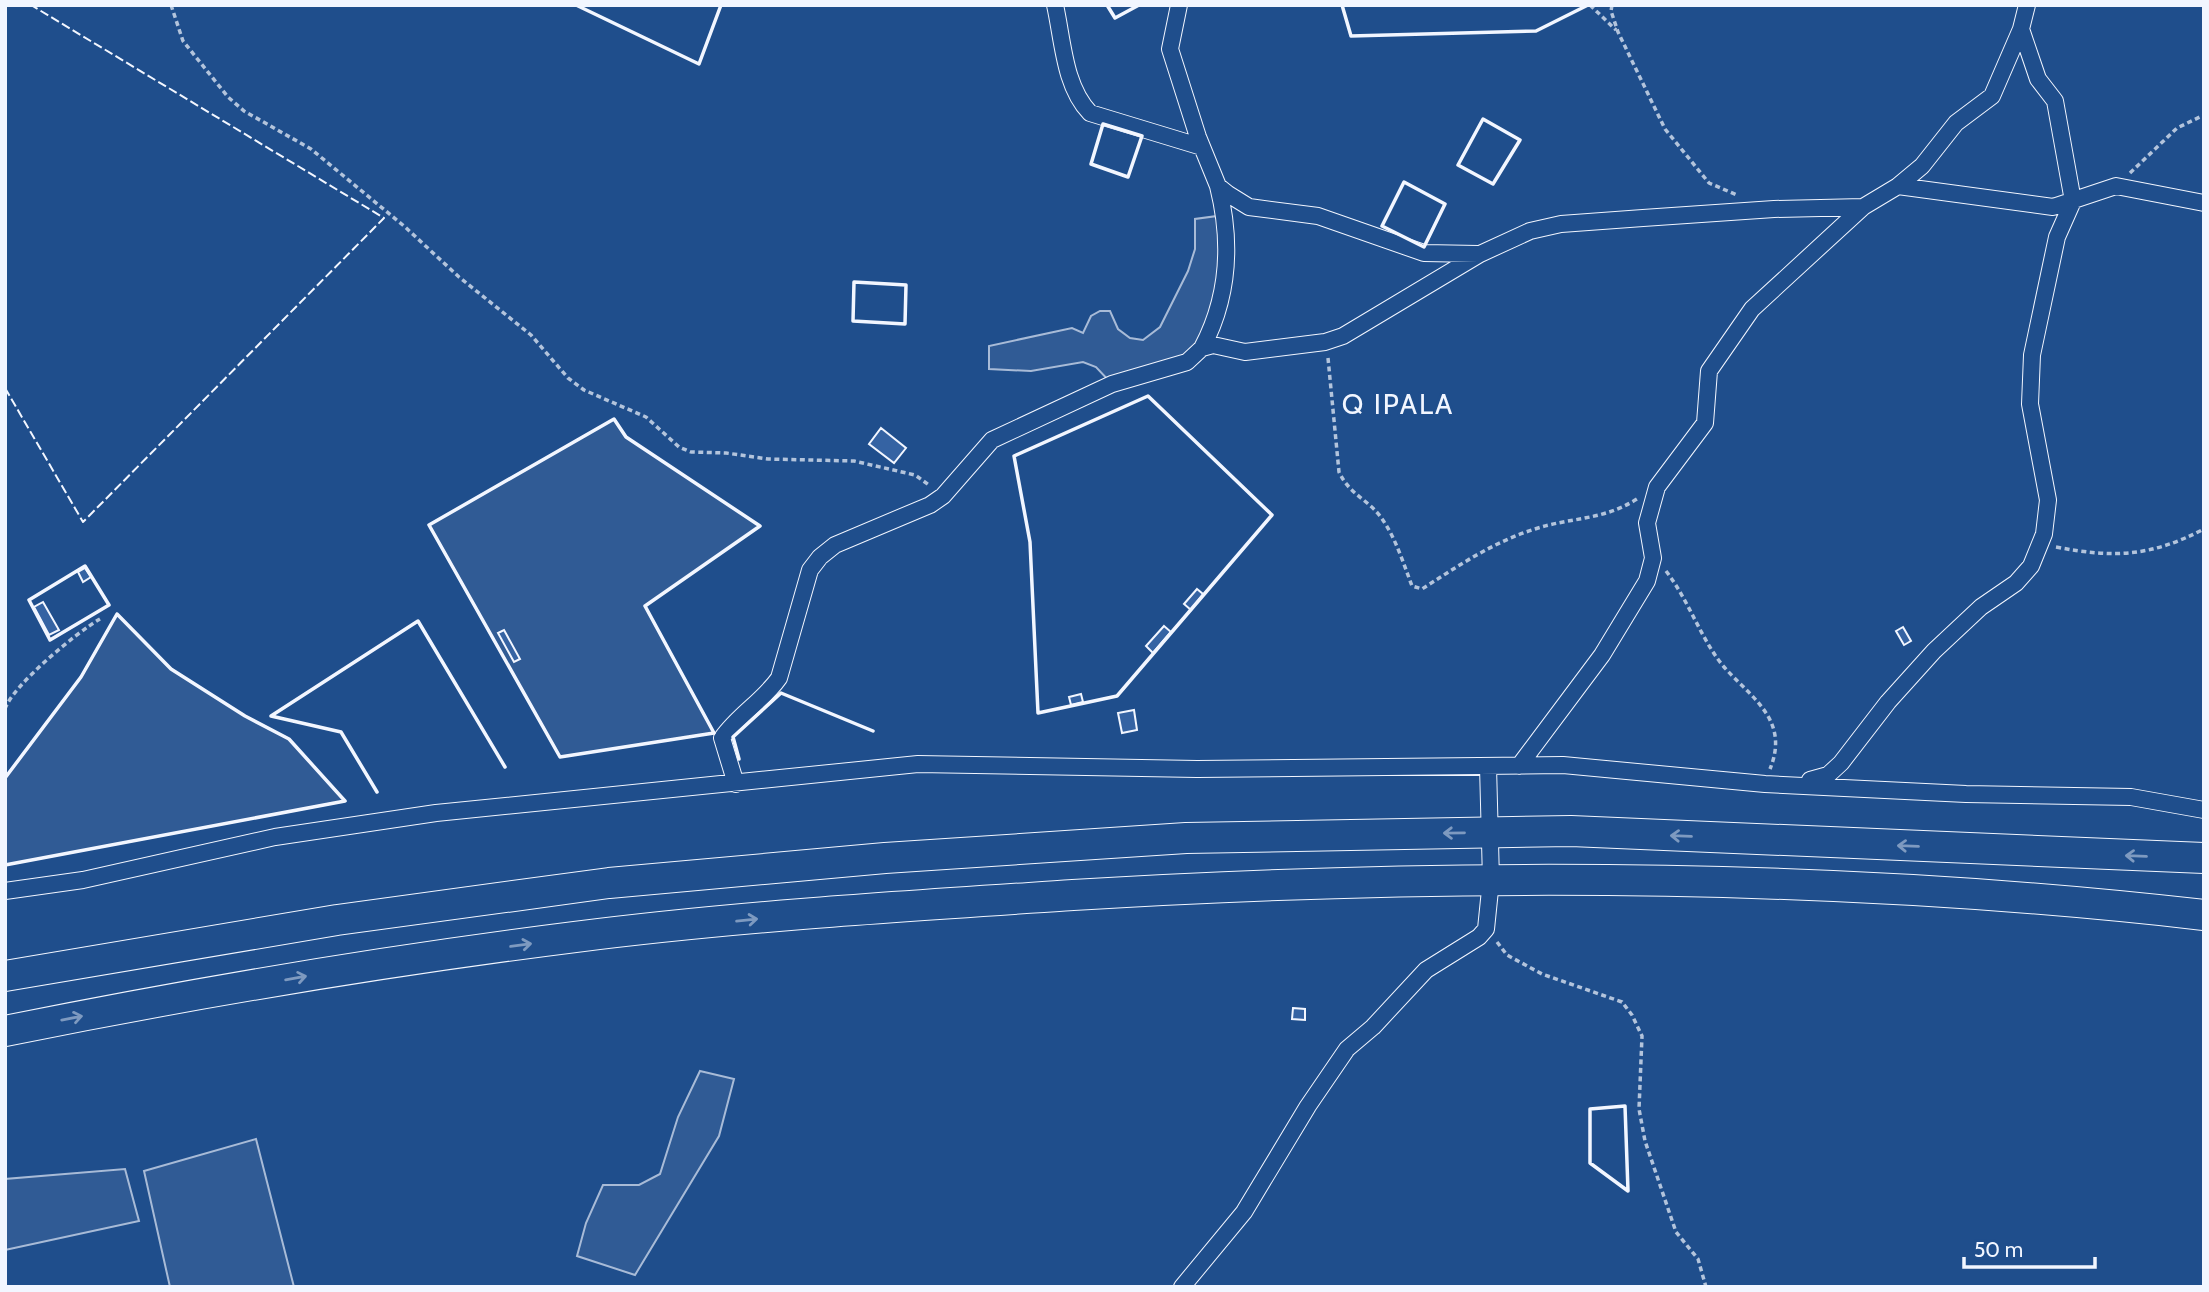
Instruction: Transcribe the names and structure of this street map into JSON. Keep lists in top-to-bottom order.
{
  "districts": ["Q IPALA"],
  "scale_bar": "50 m"
}
